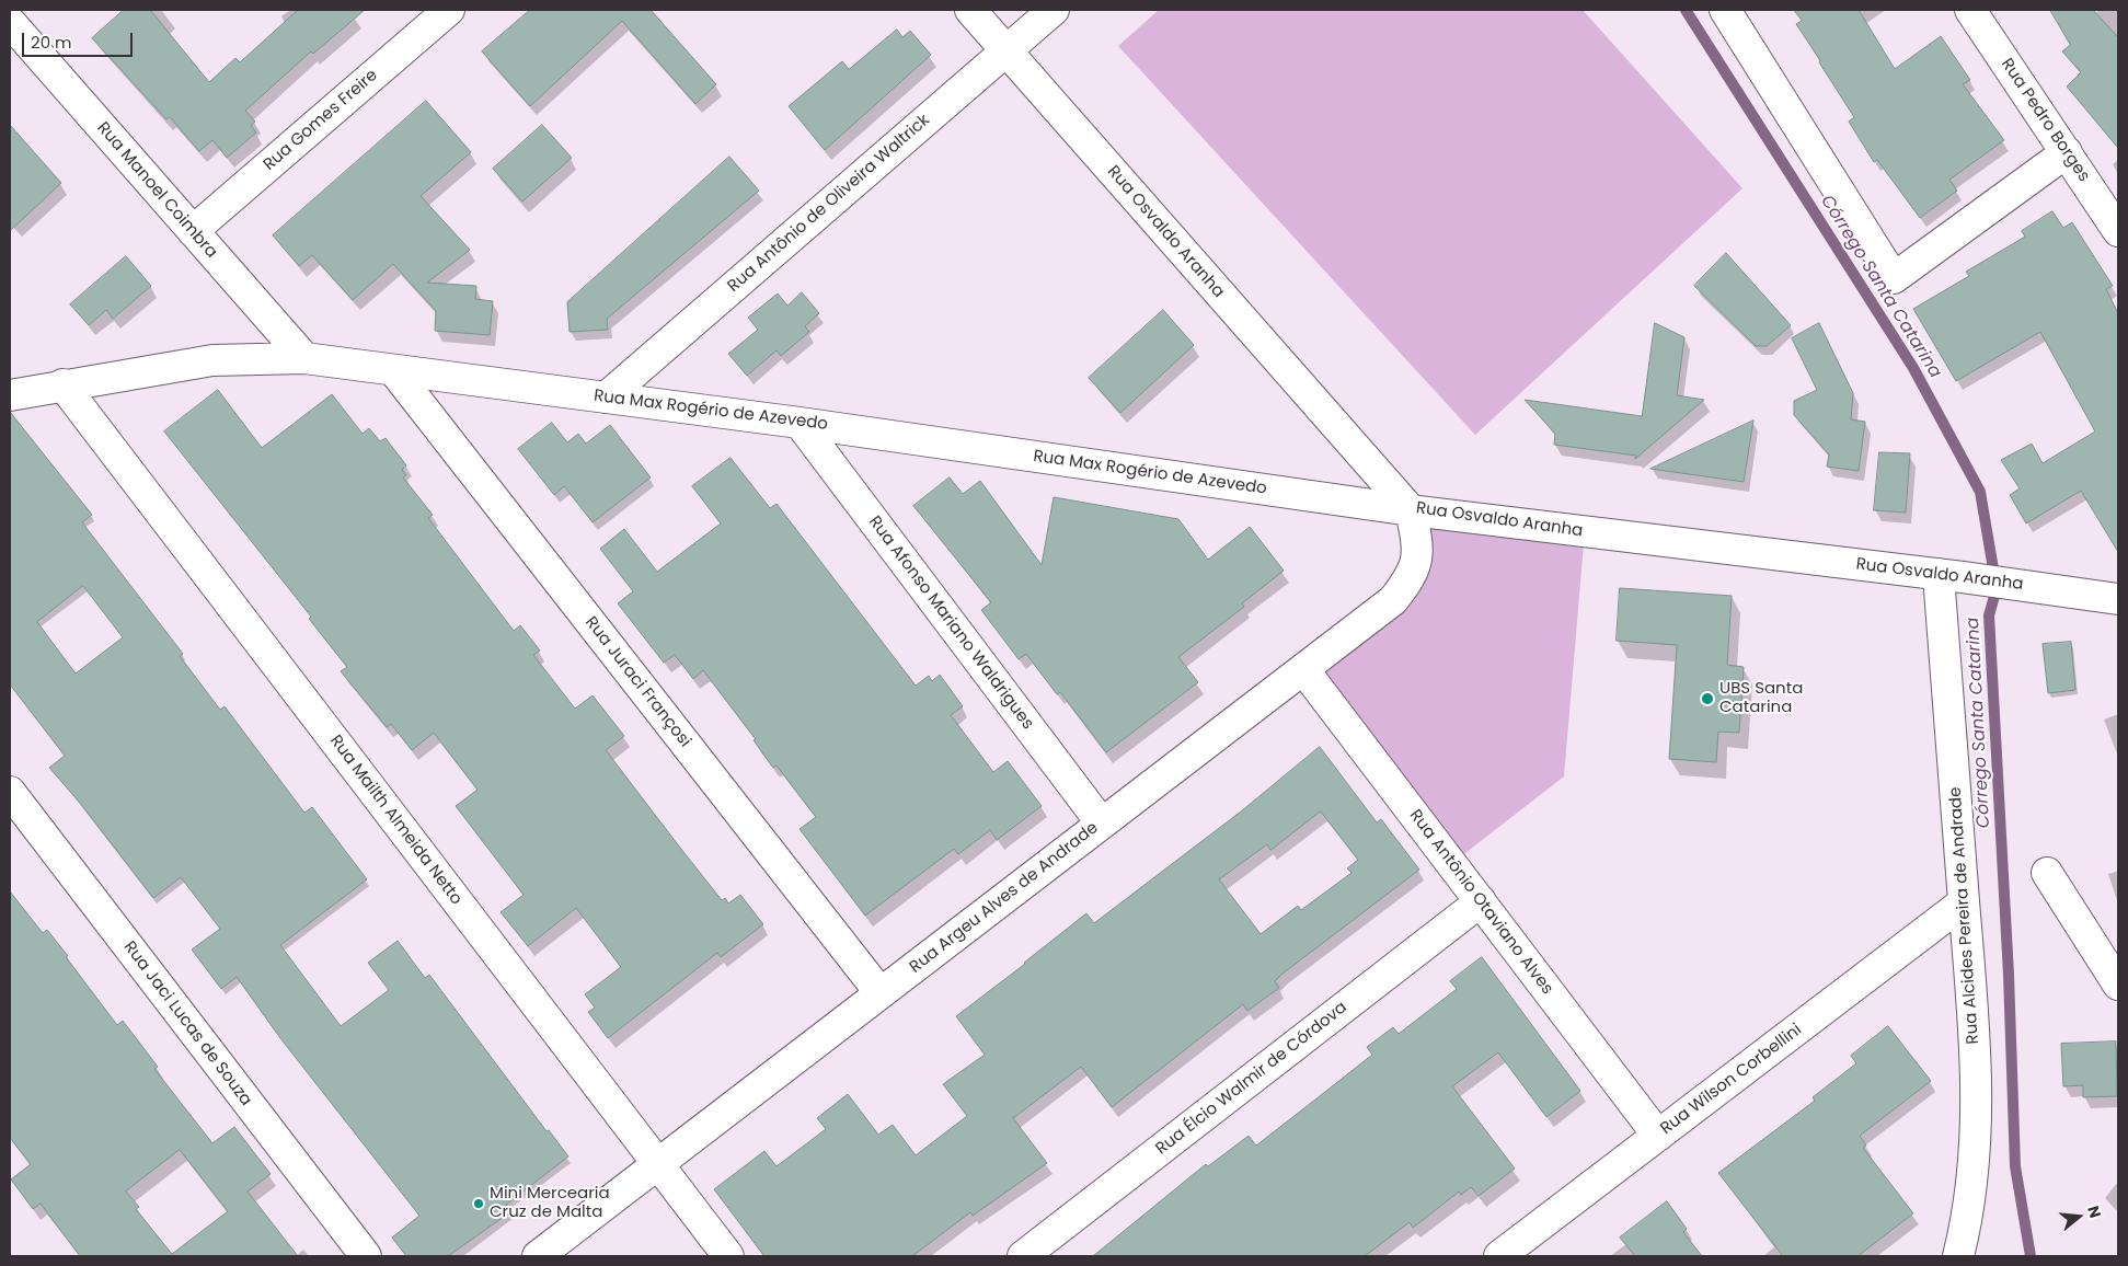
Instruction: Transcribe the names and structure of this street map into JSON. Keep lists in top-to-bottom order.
{
  "streets": {
    "street": [
      "Rua Gomes Freire",
      "Rua Pedro Borges",
      "Rua Manoel Coimbra",
      "Rua Antônio de Oliveira Waltrick",
      "Rua Osvaldo Aranha",
      "Rua Max Rogério de Azevedo",
      "Rua Afonso Mariano Waldrigues",
      "Rua Juraci Françosi",
      "Rua Mailth Almeida Netto",
      "Rua Argeu Alves de Andrade",
      "Rua Antônio Otaviano Alves",
      "Rua Alcides Pereira de Andrade",
      "Rua Jaci Lucas de Souza",
      "Rua Élcio Walmir de Córdova",
      "Rua Wilson Corbellini"
    ]
  },
  "crossings": [
    ["Rua Gomes Freire", "Rua Manoel Coimbra"],
    ["Rua Manoel Coimbra", "Rua Max Rogério de Azevedo"],
    ["Rua Antônio de Oliveira Waltrick", "Rua Osvaldo Aranha"],
    ["Rua Antônio de Oliveira Waltrick", "Rua Max Rogério de Azevedo"],
    ["Rua Osvaldo Aranha", "Rua Max Rogério de Azevedo"],
    ["Rua Osvaldo Aranha", "Rua Argeu Alves de Andrade"],
    ["Rua Osvaldo Aranha", "Rua Alcides Pereira de Andrade"],
    ["Rua Max Rogério de Azevedo", "Rua Afonso Mariano Waldrigues"],
    ["Rua Max Rogério de Azevedo", "Rua Juraci Françosi"],
    ["Rua Max Rogério de Azevedo", "Rua Mailth Almeida Netto"],
    ["Rua Max Rogério de Azevedo", "Rua Argeu Alves de Andrade"],
    ["Rua Afonso Mariano Waldrigues", "Rua Argeu Alves de Andrade"],
    ["Rua Juraci Françosi", "Rua Argeu Alves de Andrade"],
    ["Rua Mailth Almeida Netto", "Rua Argeu Alves de Andrade"],
    ["Rua Argeu Alves de Andrade", "Rua Antônio Otaviano Alves"],
    ["Rua Antônio Otaviano Alves", "Rua Élcio Walmir de Córdova"],
    ["Rua Antônio Otaviano Alves", "Rua Wilson Corbellini"],
    ["Rua Alcides Pereira de Andrade", "Rua Wilson Corbellini"]
  ],
  "water": ["Córrego Santa Catarina"],
  "places": ["UBS Santa Catarina", "Mini Mercearia Cruz de Malta"],
  "scale_bar": "20 m",
  "north": "right"
}
